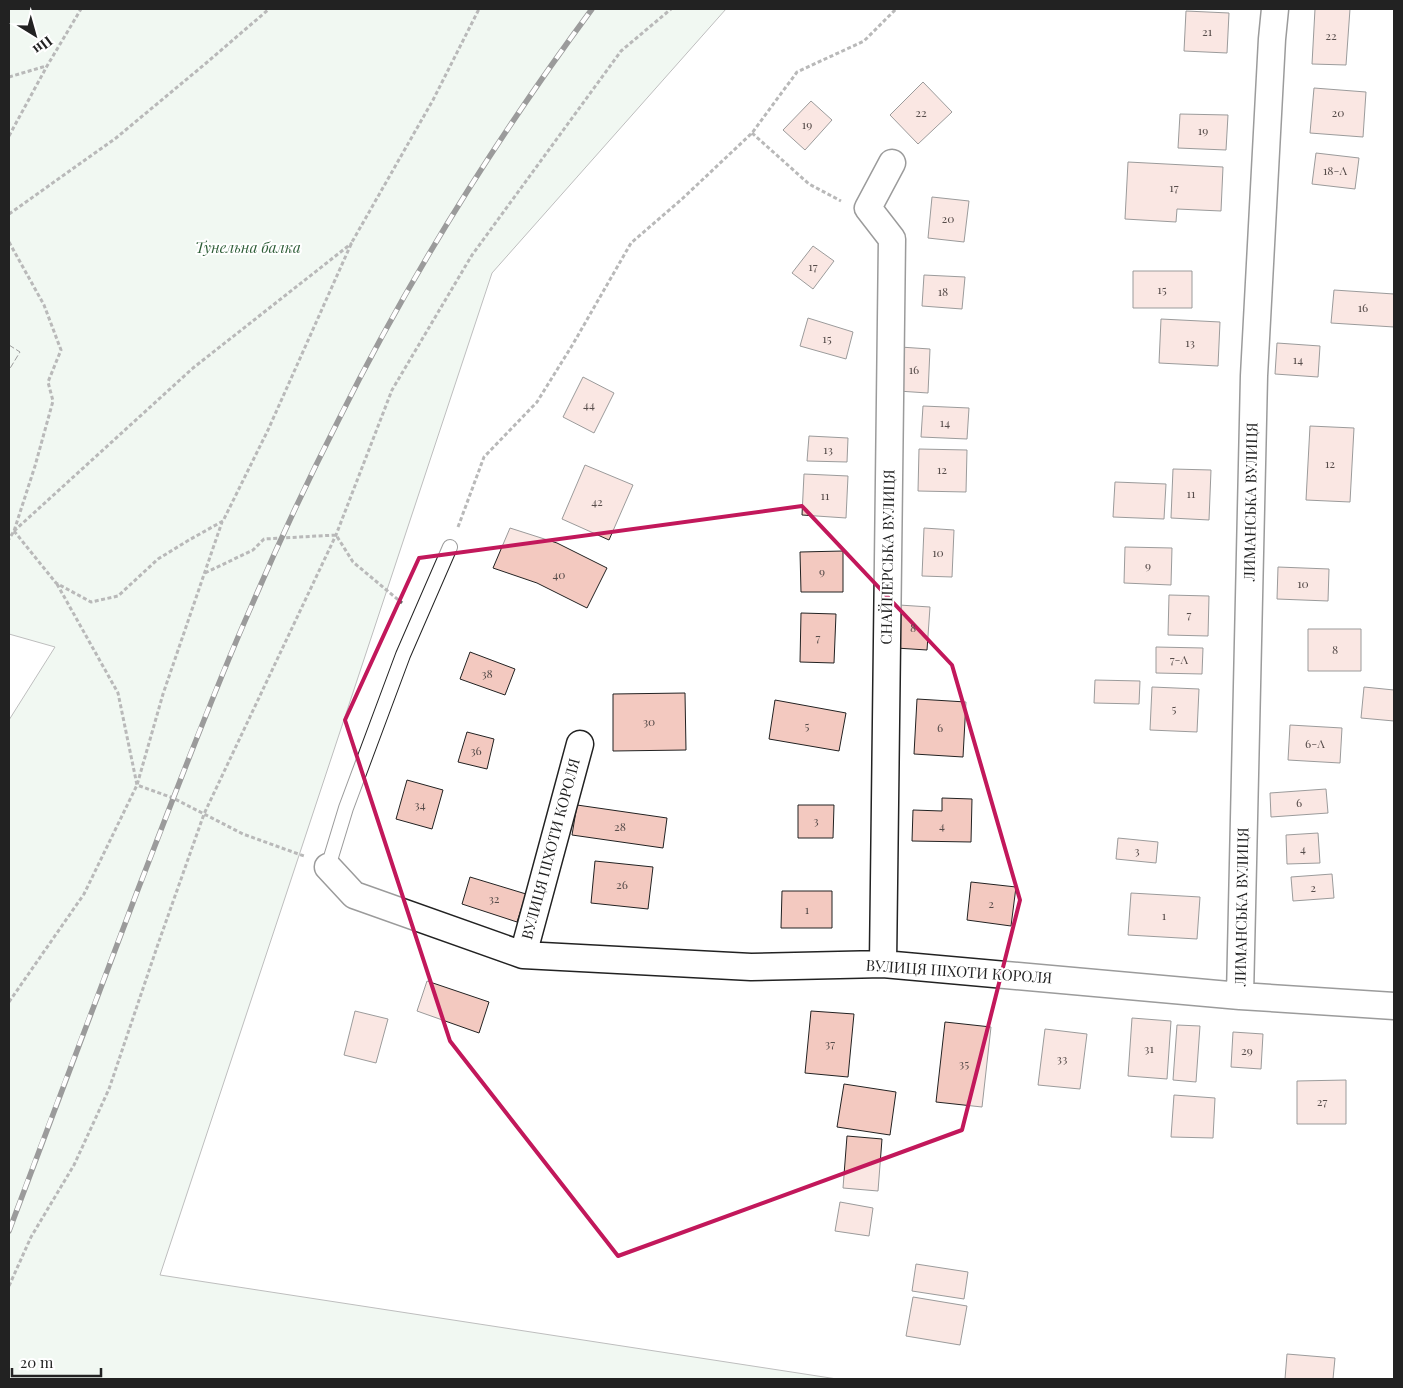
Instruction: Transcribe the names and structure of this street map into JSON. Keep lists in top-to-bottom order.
{
  "streets": {
    "street": ["ЛИМАНСЬКА ВУЛИЦЯ", "СНАЙПЕРСЬКА ВУЛИЦЯ", "ВУЛИЦЯ ПІХОТИ КОРОЛЯ"]
  },
  "crossings": [
    ["ЛИМАНСЬКА ВУЛИЦЯ", "ВУЛИЦЯ ПІХОТИ КОРОЛЯ"],
    ["СНАЙПЕРСЬКА ВУЛИЦЯ", "ВУЛИЦЯ ПІХОТИ КОРОЛЯ"]
  ],
  "parks": ["Тунельна балка"],
  "house_numbers": [
    "21",
    "22",
    "22",
    "20",
    "19",
    "19",
    "18-А",
    "17",
    "20",
    "17",
    "15",
    "18",
    "16",
    "15",
    "13",
    "14",
    "16",
    "44",
    "14",
    "13",
    "12",
    "12",
    "11",
    "11",
    "42",
    "10",
    "9",
    "9",
    "40",
    "10",
    "7",
    "8",
    "7",
    "8",
    "7-А",
    "38",
    "5",
    "30",
    "5",
    "6",
    "6-А",
    "36",
    "6",
    "34",
    "3",
    "4",
    "28",
    "4",
    "3",
    "26",
    "2",
    "32",
    "2",
    "1",
    "1",
    "37",
    "31",
    "29",
    "33",
    "35",
    "27"
  ],
  "scale_bar": "20 m",
  "north": "bottom right"
}
